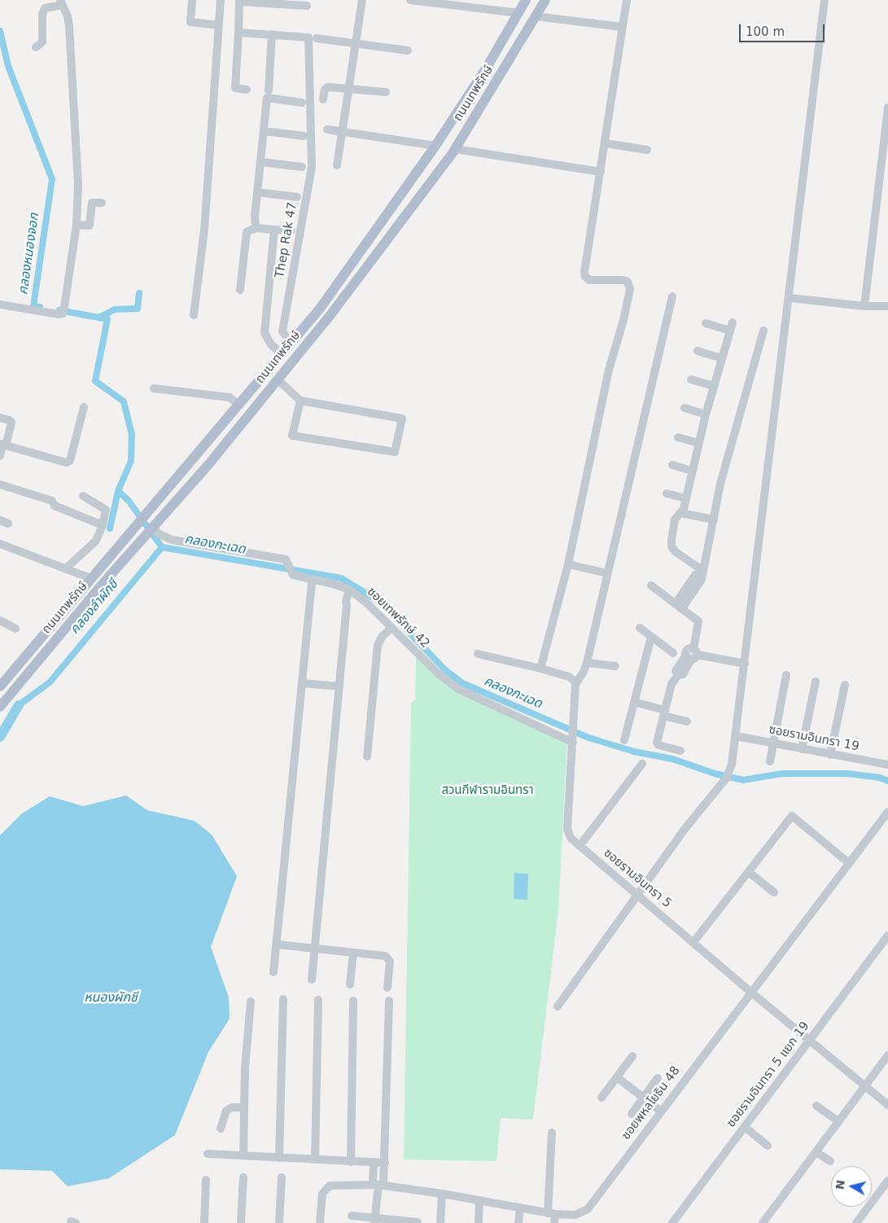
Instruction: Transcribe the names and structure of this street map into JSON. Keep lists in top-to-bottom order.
{
  "streets": {
    "main road": ["ถนนเทพรักษ์"],
    "street": [
      "Thep Rak 47",
      "ซอยเทพรักษ์ 42",
      "ซอยรามอินทรา 19",
      "ซอยรามอินทรา 5",
      "ซอยรามอินทรา 5 แยก 19",
      "ซอยพหลโยธิน 48"
    ]
  },
  "crossings": [
    ["ถนนเทพรักษ์", "Thep Rak 47"],
    ["ถนนเทพรักษ์", "ซอยเทพรักษ์ 42"],
    ["ซอยเทพรักษ์ 42", "ซอยรามอินทรา 5"],
    ["ซอยรามอินทรา 5", "ซอยรามอินทรา 5 แยก 19"],
    ["ซอยรามอินทรา 5", "ซอยพหลโยธิน 48"]
  ],
  "water": [
    "คลองหนองจอก",
    "คลองกะเฉด",
    "คลองลำผักชี",
    "หนองผักชี"
  ],
  "parks": ["สวนกีฬารามอินทรา"],
  "scale_bar": "100 m",
  "north": "left"
}
